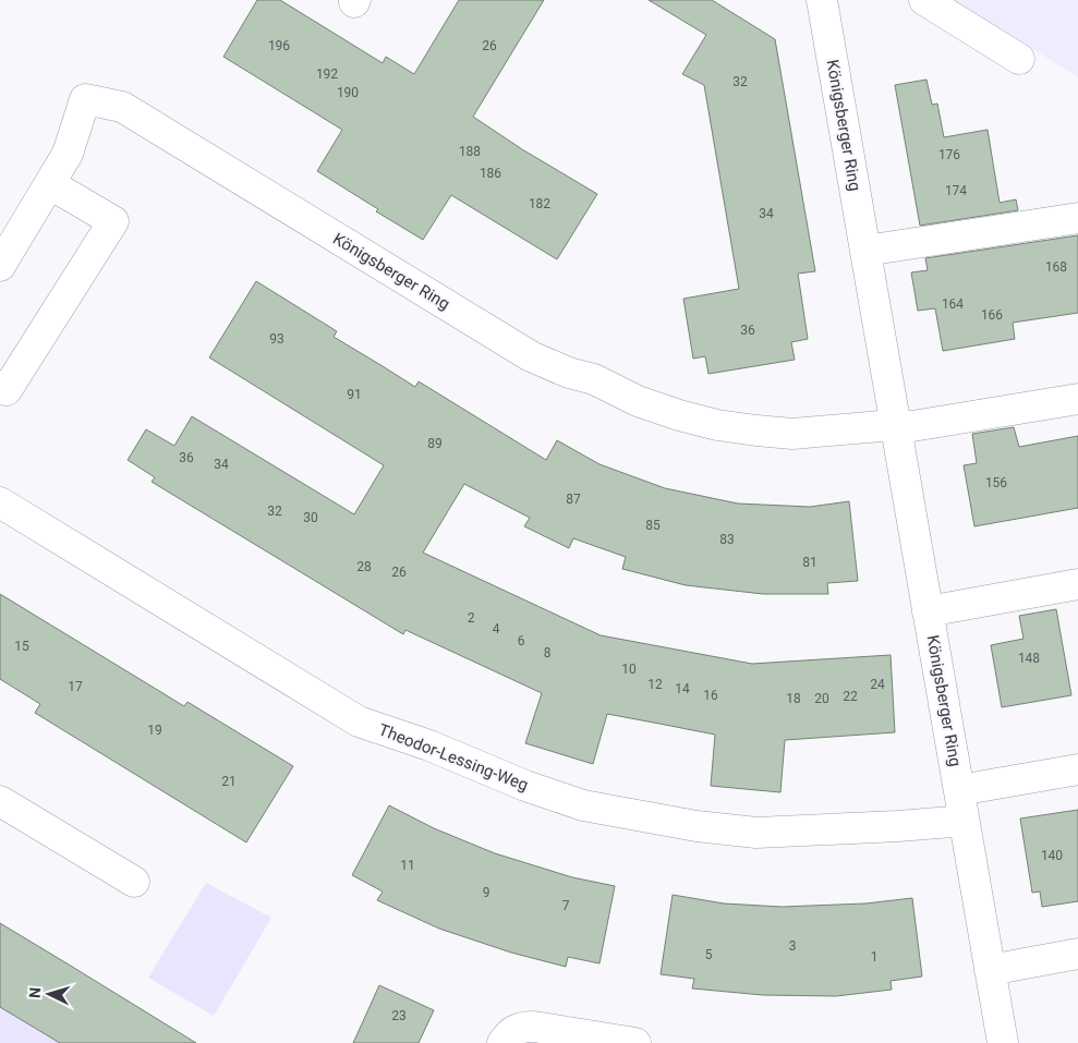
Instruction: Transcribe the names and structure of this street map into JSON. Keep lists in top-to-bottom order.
{
  "streets": {
    "street": ["Königsberger Ring", "Theodor-Lessing-Weg"]
  },
  "crossings": [
    ["Königsberger Ring", "Theodor-Lessing-Weg"]
  ],
  "house_numbers": [
    "196",
    "26",
    "192",
    "32",
    "190",
    "188",
    "176",
    "186",
    "174",
    "182",
    "34",
    "168",
    "164",
    "166",
    "36",
    "93",
    "91",
    "89",
    "36",
    "34",
    "156",
    "87",
    "32",
    "30",
    "85",
    "83",
    "81",
    "28",
    "26",
    "2",
    "4",
    "6",
    "15",
    "8",
    "148",
    "10",
    "12",
    "24",
    "17",
    "14",
    "16",
    "22",
    "18",
    "20",
    "19",
    "21",
    "140",
    "11",
    "9",
    "7",
    "3",
    "5",
    "1",
    "23"
  ],
  "north": "left"
}
